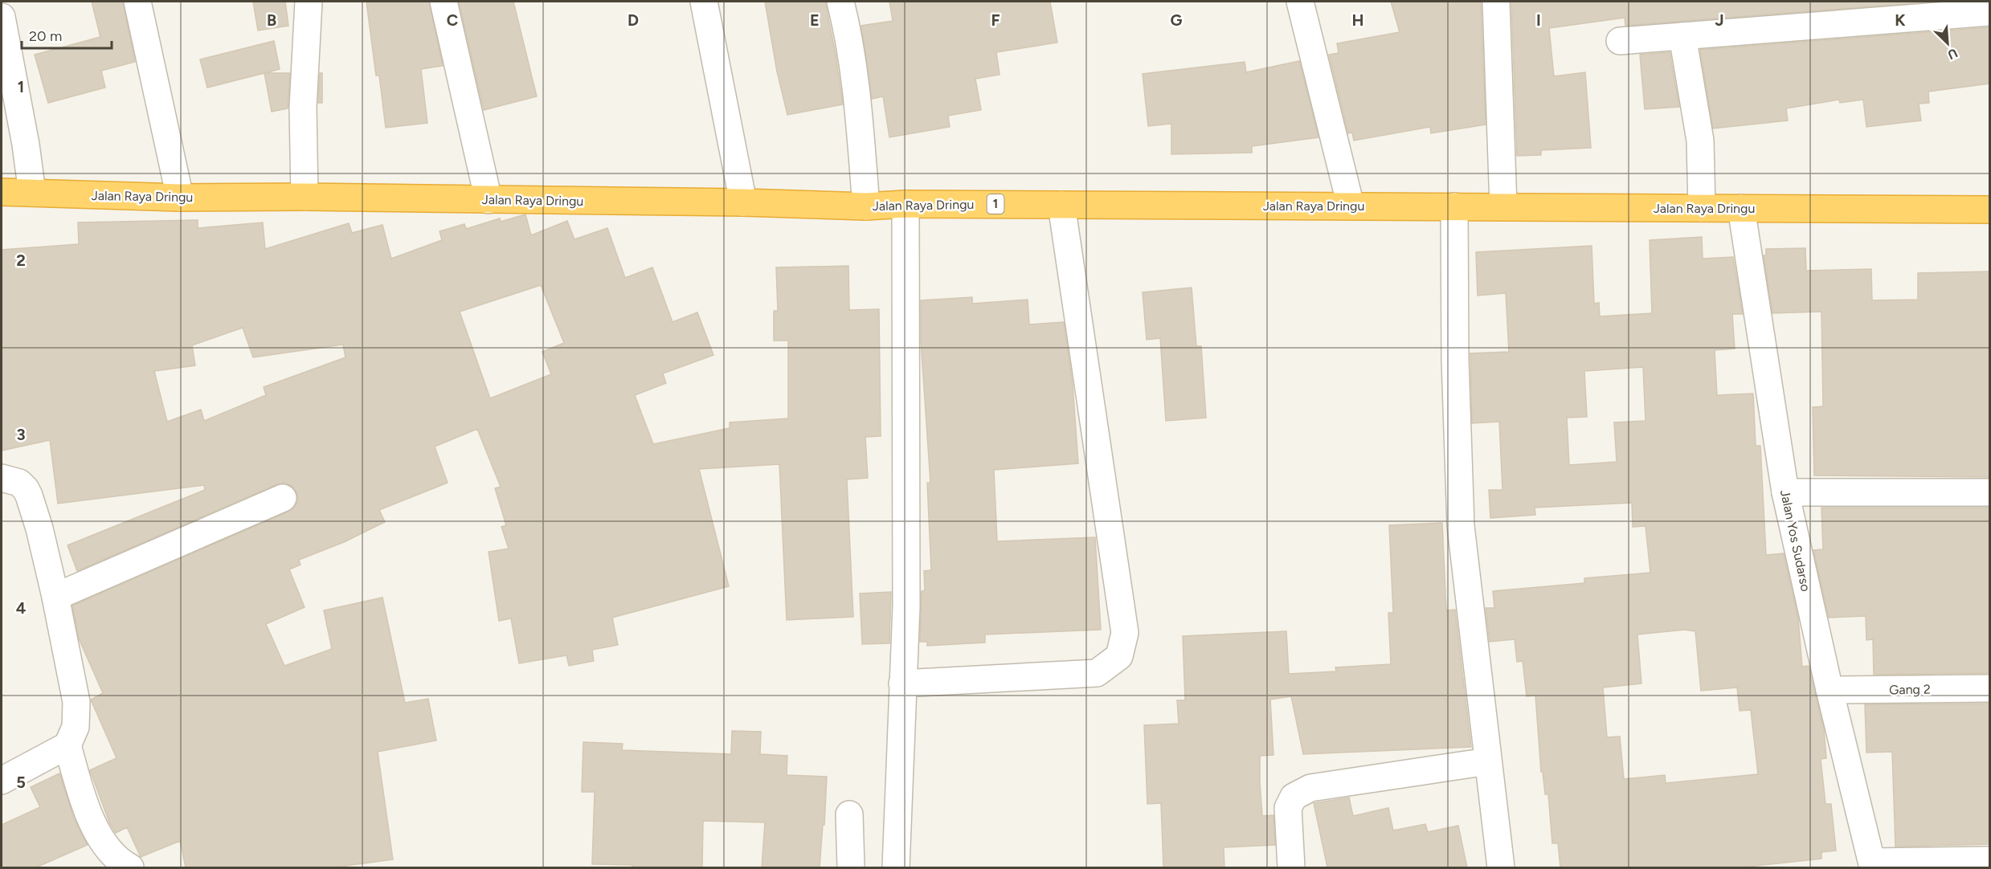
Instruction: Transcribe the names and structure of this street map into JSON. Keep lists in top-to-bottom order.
{
  "streets": {
    "highway": ["Jalan Raya Dringu", "1"],
    "street": ["Jalan Yos Sudarso", "Gang 2"]
  },
  "crossings": [
    ["Jalan Raya Dringu", "Jalan Yos Sudarso"],
    ["Jalan Yos Sudarso", "Gang 2"]
  ],
  "scale_bar": "20 m",
  "north": "bottom right",
  "grid": {
    "columns": [
      "B",
      "C",
      "D",
      "E",
      "F",
      "G",
      "H",
      "I",
      "J",
      "K"
    ],
    "rows": [
      "1",
      "2",
      "3",
      "4",
      "5"
    ]
  }
}
